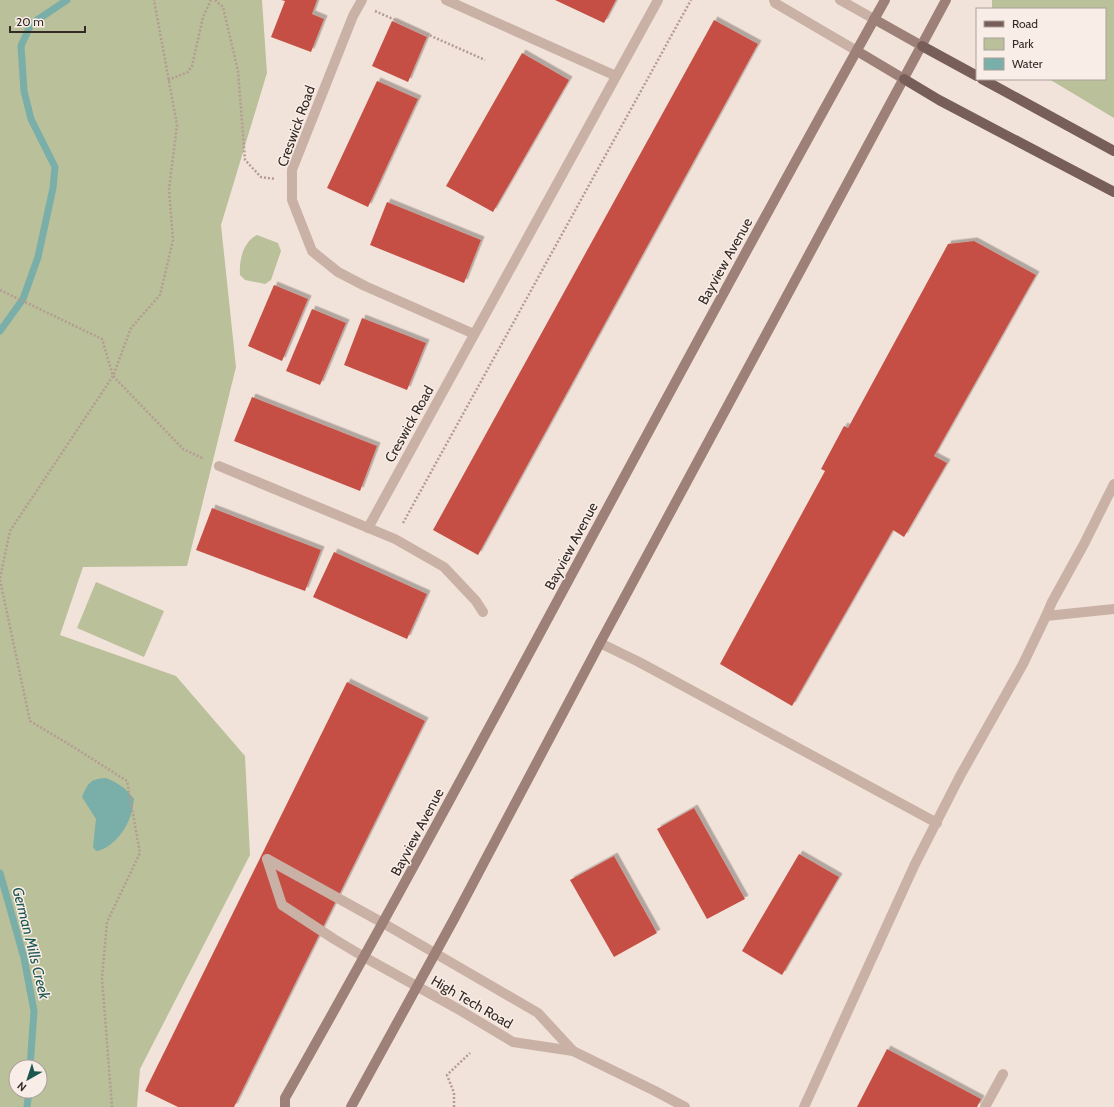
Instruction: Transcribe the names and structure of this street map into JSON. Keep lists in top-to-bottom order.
{
  "streets": {
    "main road": ["Bayview Avenue"],
    "street": ["Creswick Road", "High Tech Road"]
  },
  "crossings": [
    ["Bayview Avenue", "High Tech Road"]
  ],
  "water": ["German Mills Creek"],
  "legend": ["Road", "Park", "Water"],
  "scale_bar": "20 m",
  "north": "bottom left"
}
